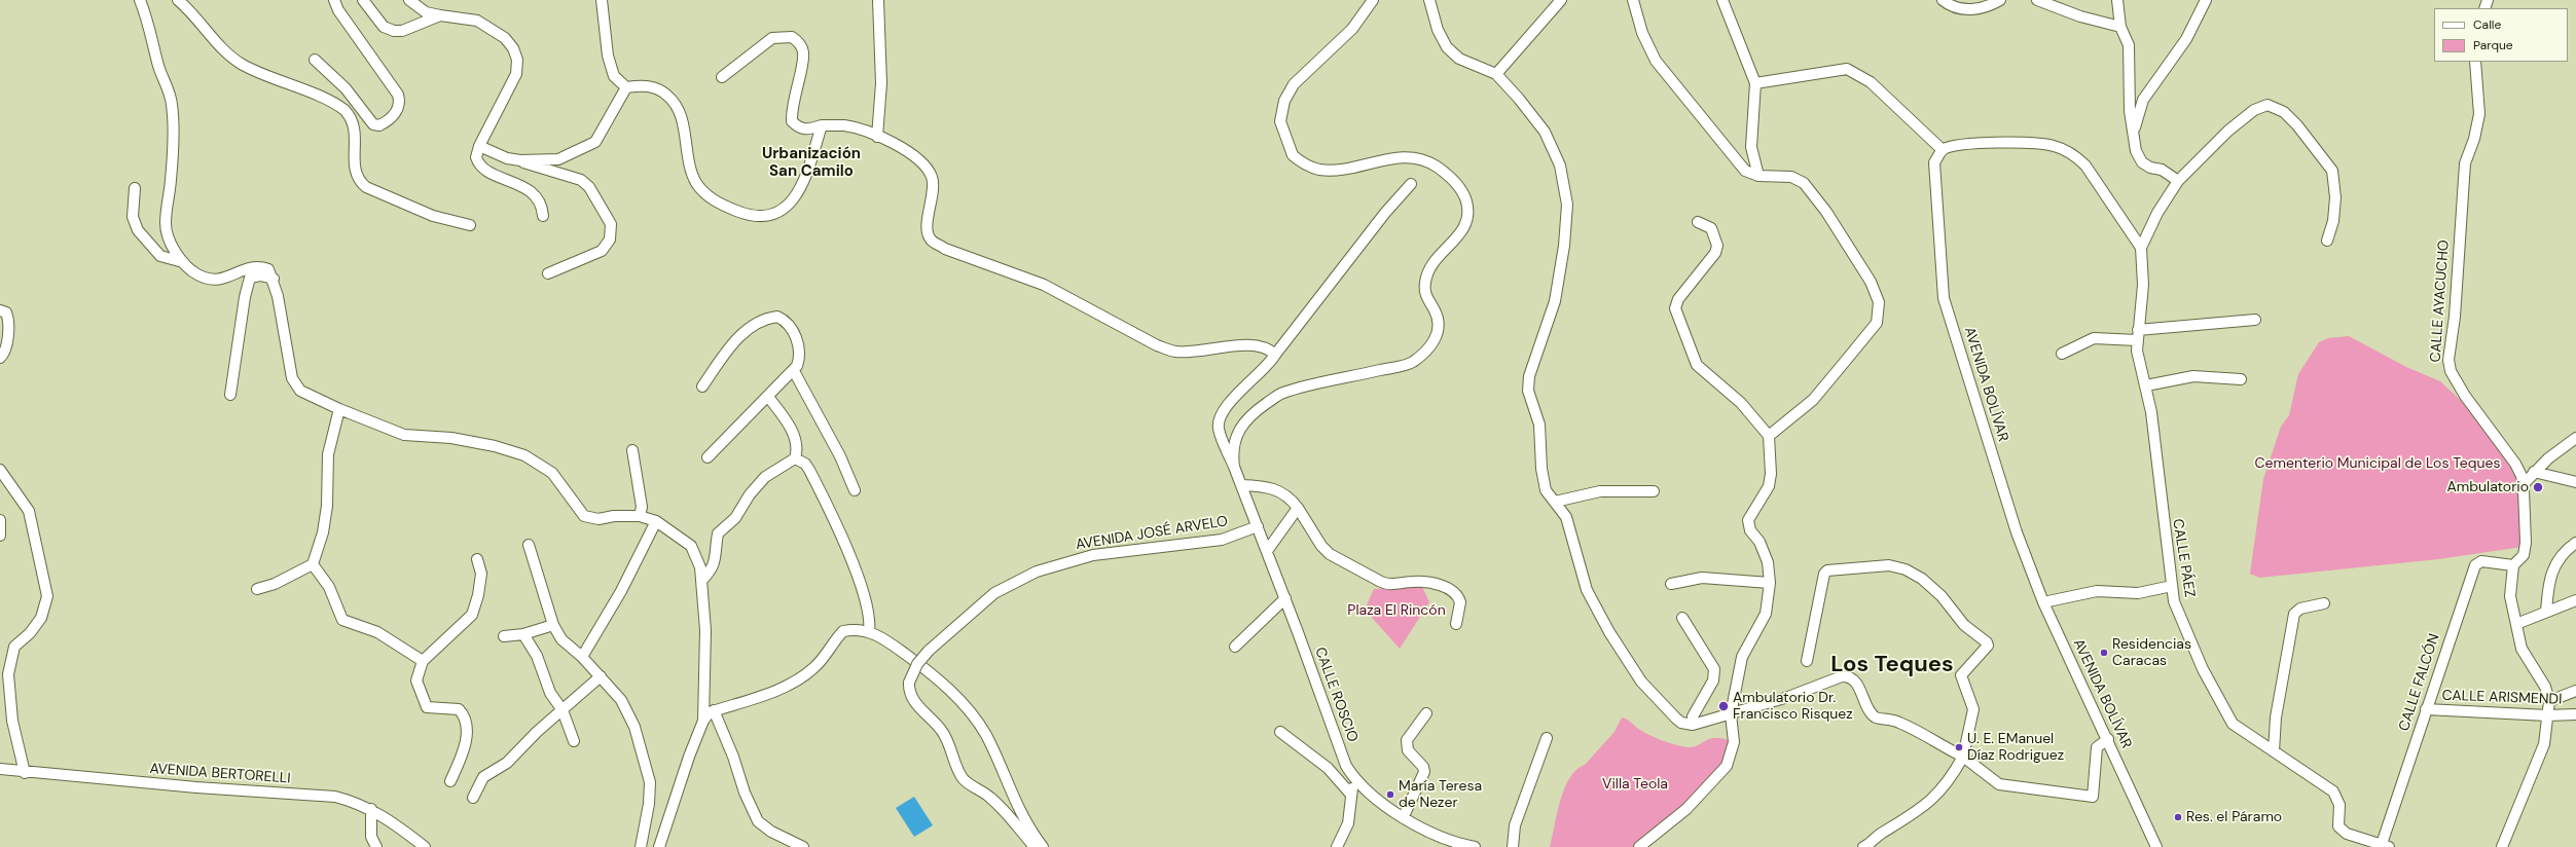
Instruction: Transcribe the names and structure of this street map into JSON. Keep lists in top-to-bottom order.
{
  "streets": {
    "street": [
      "CALLE AYACUCHO",
      "AVENIDA BOLÍVAR",
      "AVENIDA JOSÉ ARVELO",
      "CALLE PÁEZ",
      "CALLE FALCÓN",
      "CALLE ROSCIO",
      "CALLE ARISMENDI",
      "AVENIDA BERTORELLI"
    ]
  },
  "crossings": [
    ["CALLE AYACUCHO", "CALLE FALCÓN"],
    ["CALLE AYACUCHO", "CALLE ARISMENDI"],
    ["AVENIDA JOSÉ ARVELO", "CALLE ROSCIO"],
    ["CALLE PÁEZ", "CALLE FALCÓN"],
    ["CALLE FALCÓN", "CALLE ARISMENDI"]
  ],
  "districts": ["Urbanización San Camilo", "Los Teques"],
  "parks": ["Cementerio Municipal de Los Teques", "Plaza El Rincón", "Villa Teola"],
  "places": [
    "Ambulatorio",
    "Residencias Caracas",
    "Ambulatorio Dr. Francisco Risquez",
    "U. E. EManuel Díaz Rodriguez",
    "María Teresa de Nezer",
    "Res. el Páramo"
  ],
  "legend": ["Calle", "Parque"]
}
